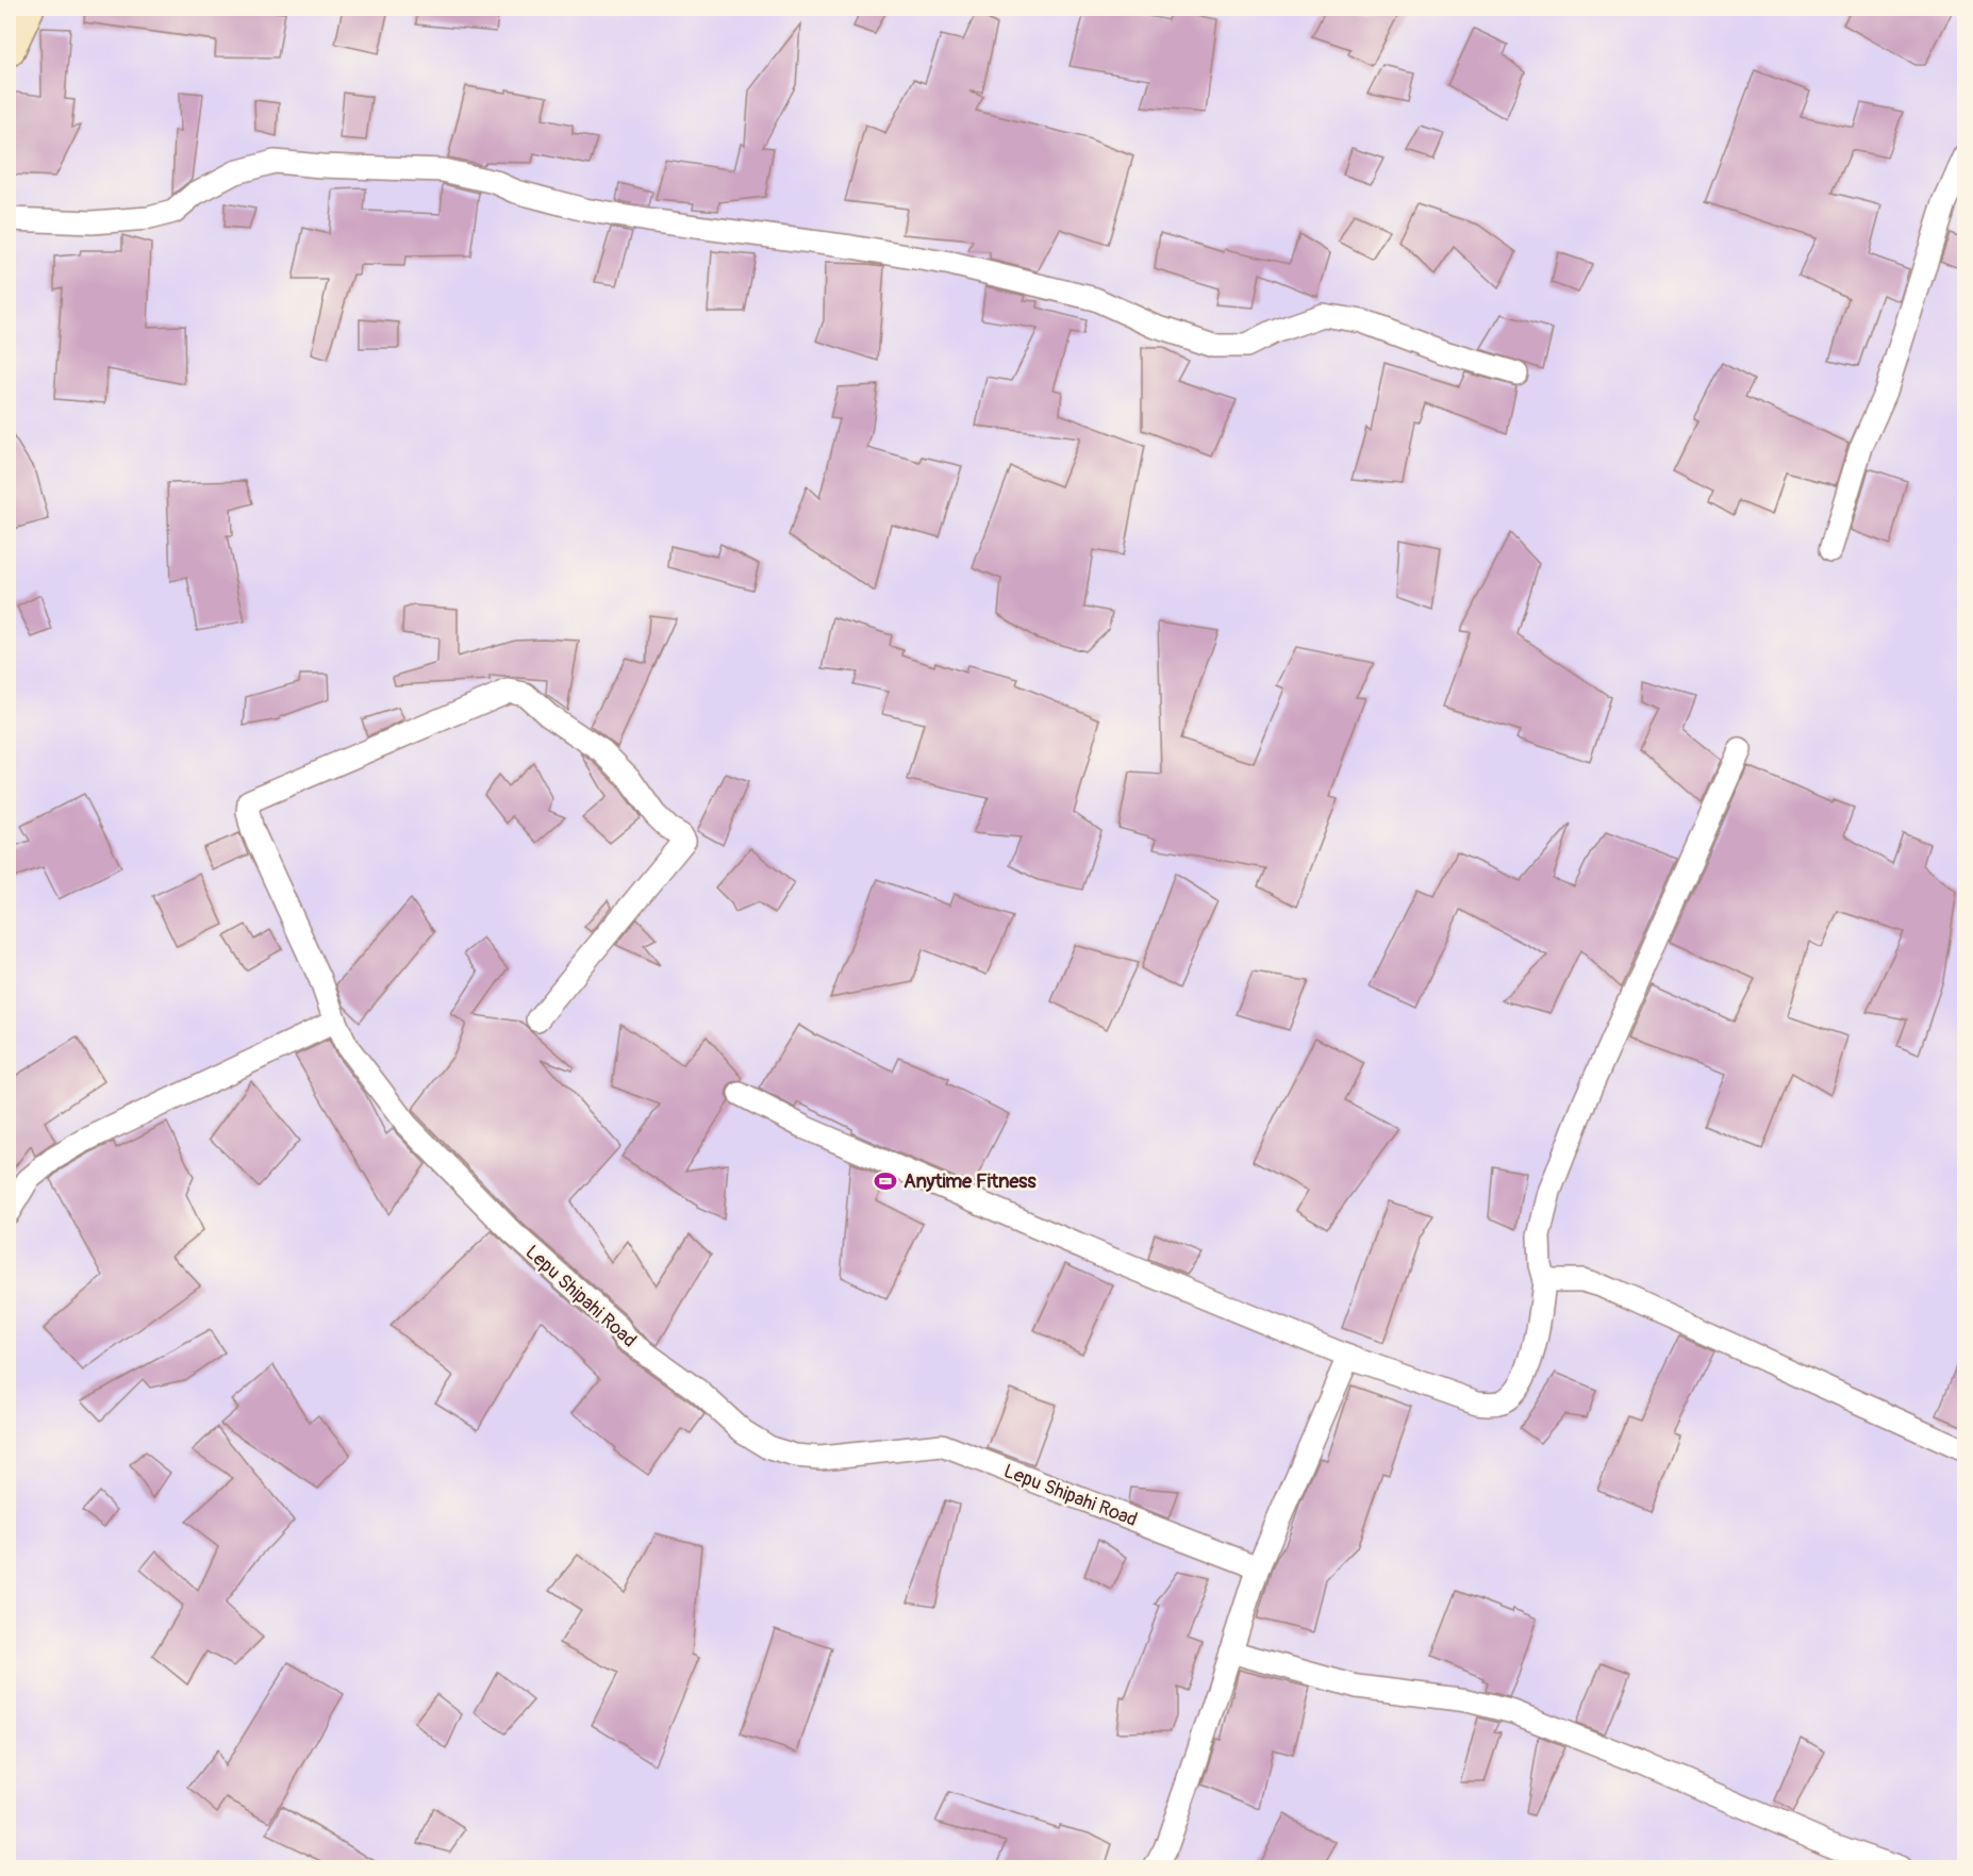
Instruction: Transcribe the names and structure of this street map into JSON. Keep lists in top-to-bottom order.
{
  "streets": {
    "street": ["Lepu Shipahi Road"]
  },
  "places": {
    "sports": ["Anytime Fitness"]
  }
}
